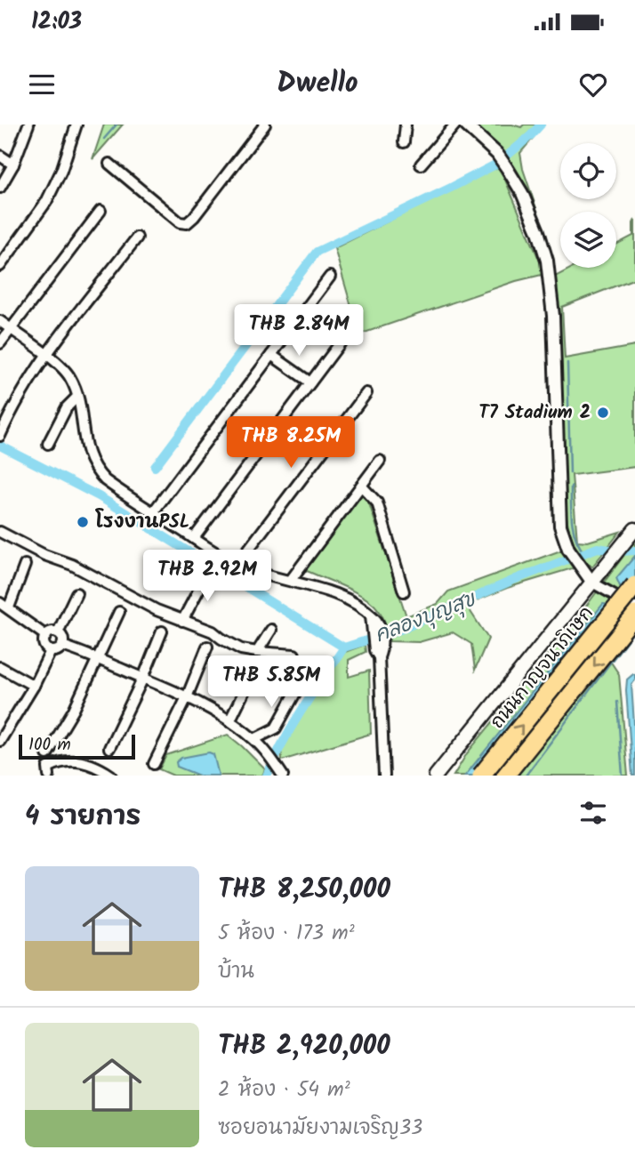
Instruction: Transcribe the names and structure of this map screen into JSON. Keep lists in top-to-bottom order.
{
  "streets": {
    "highway": ["ถนนกาญจนาภิเษก"]
  },
  "water": ["คลองบุญสุข"],
  "places": ["T7 Stadium 2", "โรงงานPSL"],
  "scale_bar": "100 m",
  "page": {
    "status": "12:03",
    "header": "Dwello",
    "price": [
      "THB 2.84M",
      "THB 8.25M",
      "THB 2.92M",
      "THB 5.85M"
    ],
    "scale": "100 m",
    "heading": "4 รายการ",
    "list": [
      {
        "name": "THB 8,250,000",
        "note": "5 ห้อง · 173 m² · บ้าน"
      },
      {
        "name": "THB 2,920,000",
        "note": "2 ห้อง · 54 m² · ซอยอนามัยงามเจริญ33"
      }
    ]
  }
}
